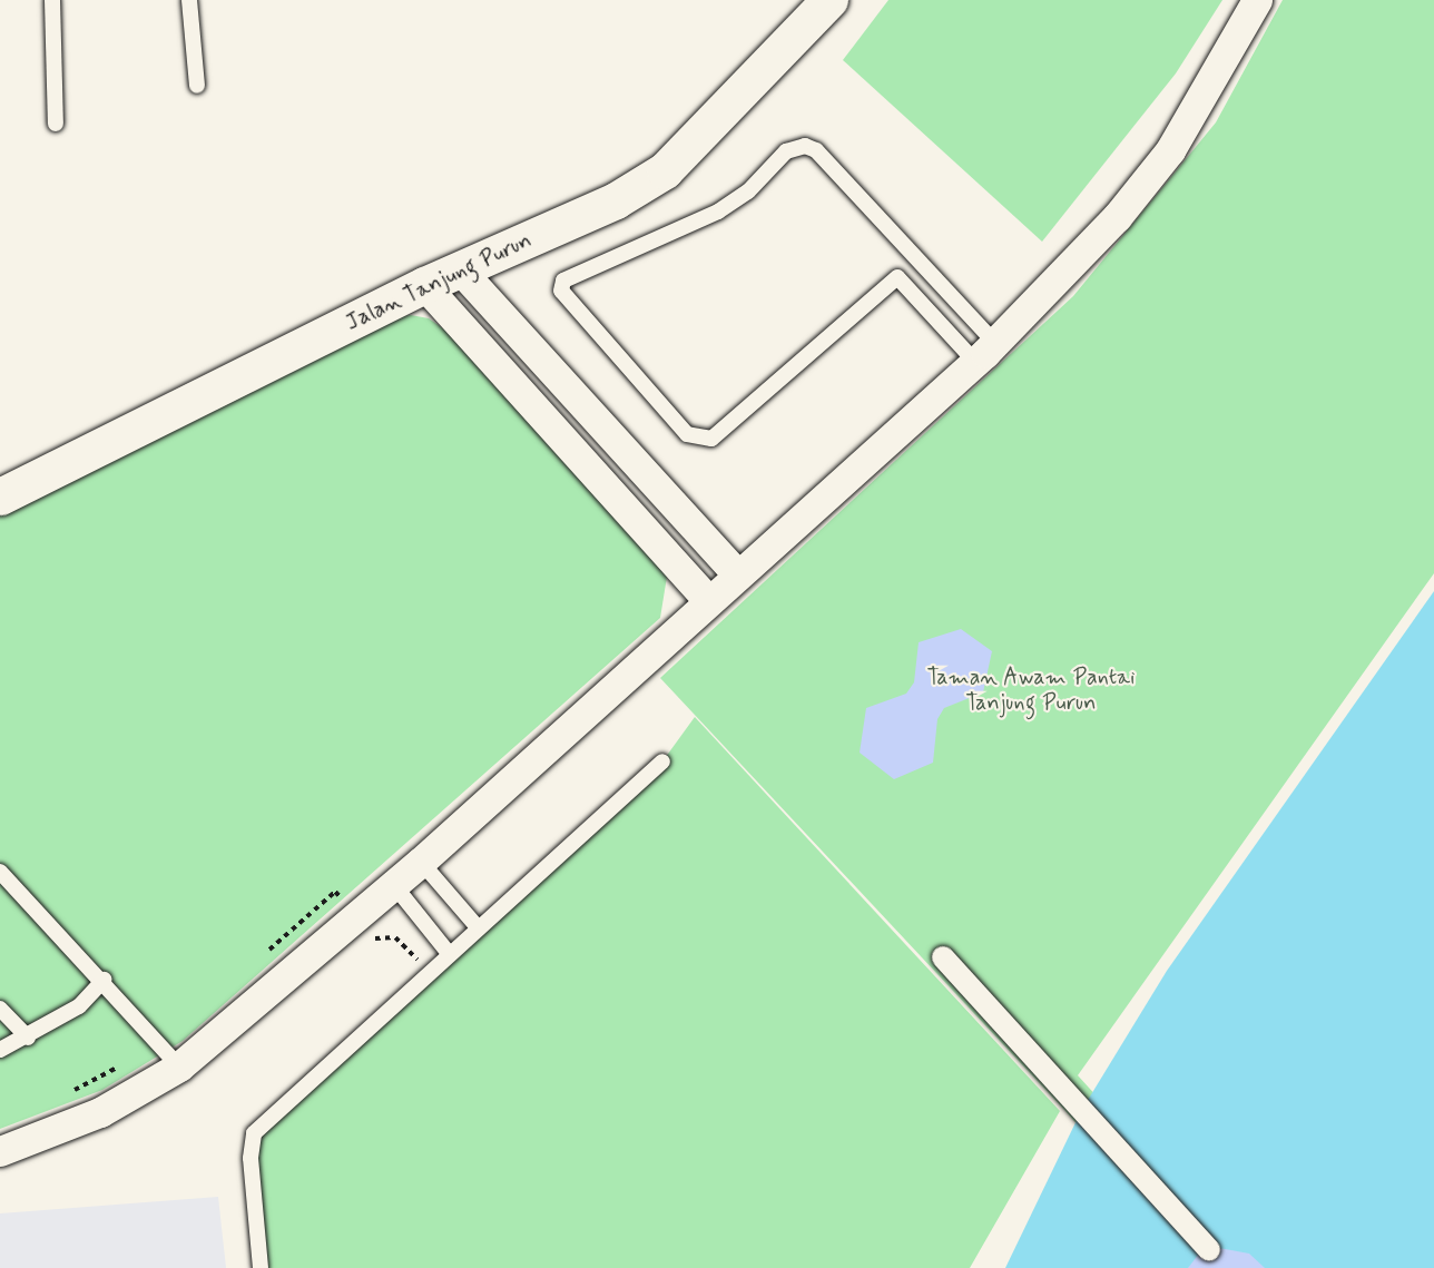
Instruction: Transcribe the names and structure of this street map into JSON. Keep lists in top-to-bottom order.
{
  "streets": {
    "street": ["Jalan Tanjung Purun"]
  },
  "parks": ["Taman Awam Pantai Tanjung Purun"]
}
